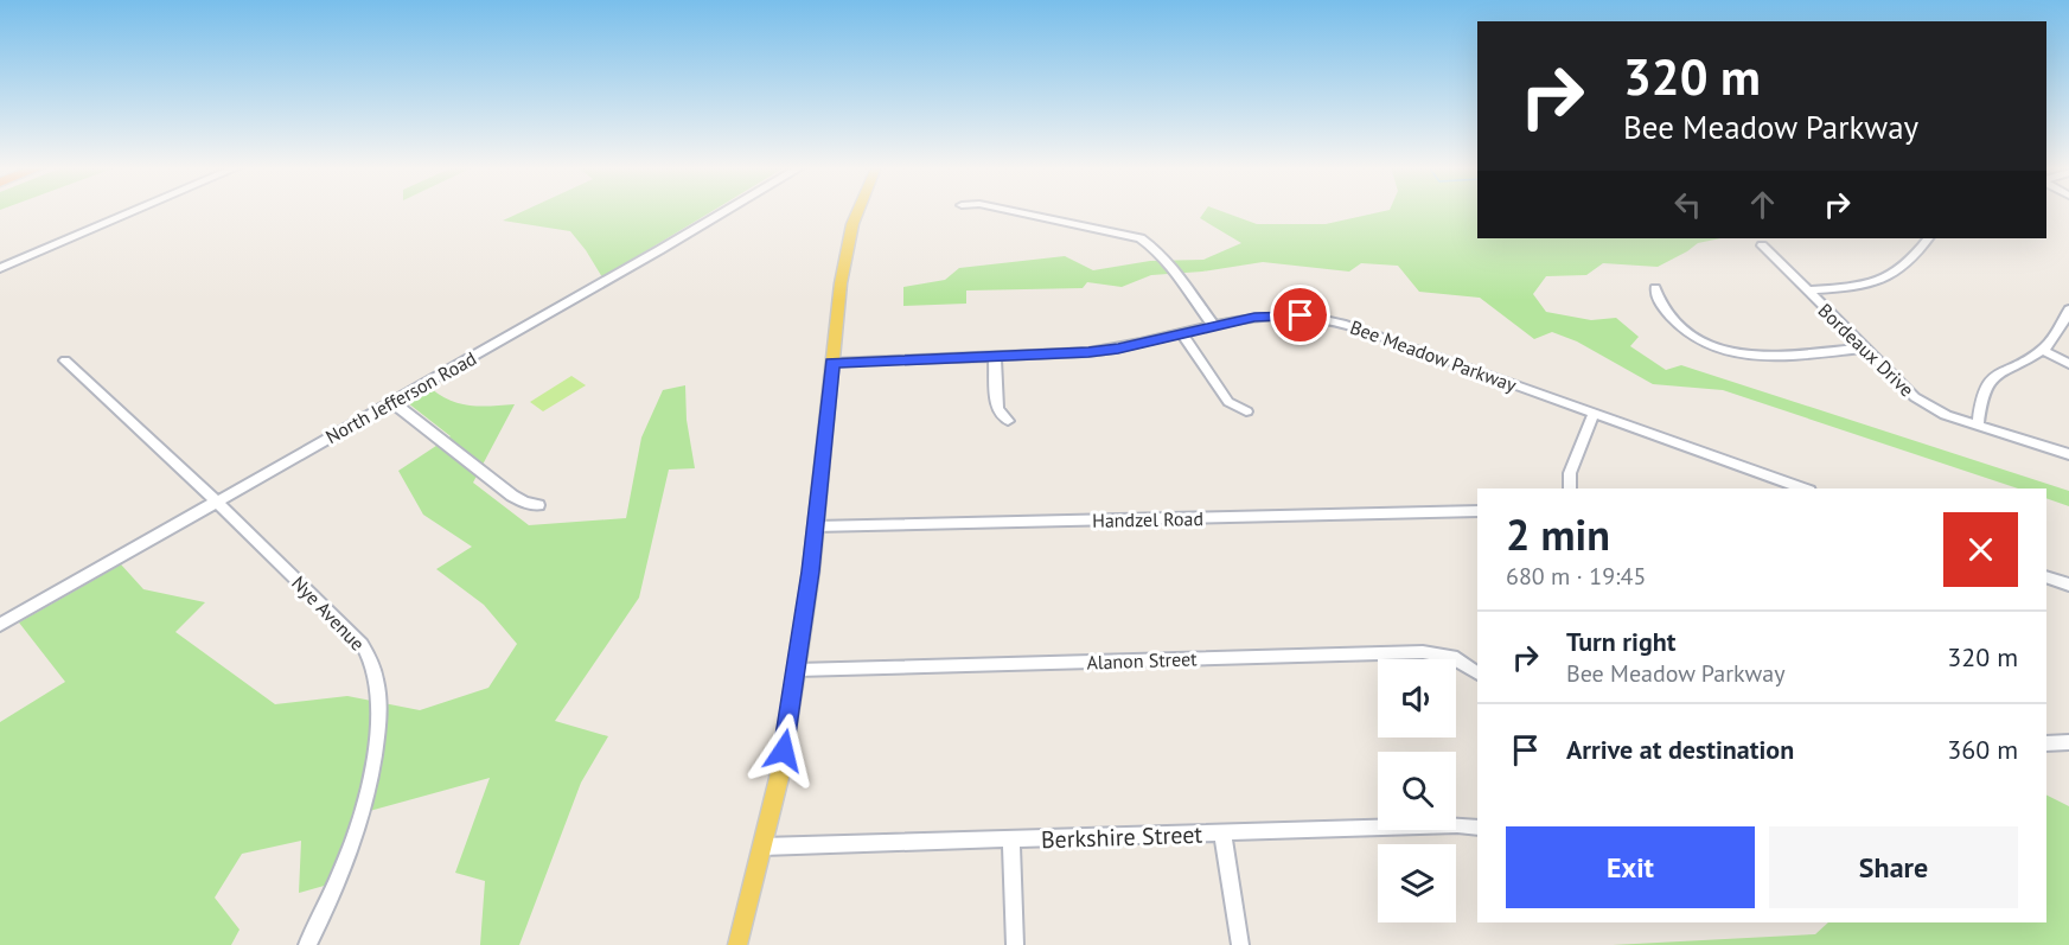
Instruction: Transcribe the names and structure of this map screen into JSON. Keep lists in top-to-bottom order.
{
  "streets": {
    "street": [
      "Bordeaux Drive",
      "Bee Meadow Parkway",
      "North Jefferson Road",
      "Handzel Road",
      "Nye Avenue",
      "Alanon Street",
      "Berkshire Street"
    ]
  },
  "crossings": [
    ["North Jefferson Road", "Nye Avenue"]
  ],
  "page": {
    "turn": ["320 m", "Bee Meadow Parkway"],
    "heading": ["2 min", "680 m · 19:45"],
    "list": [
      {
        "name": "Turn right",
        "note": "Bee Meadow Parkway",
        "value": "320 m"
      },
      {
        "name": "Arrive at destination",
        "value": "360 m"
      }
    ],
    "buttons": ["Exit", "Share"]
  }
}
